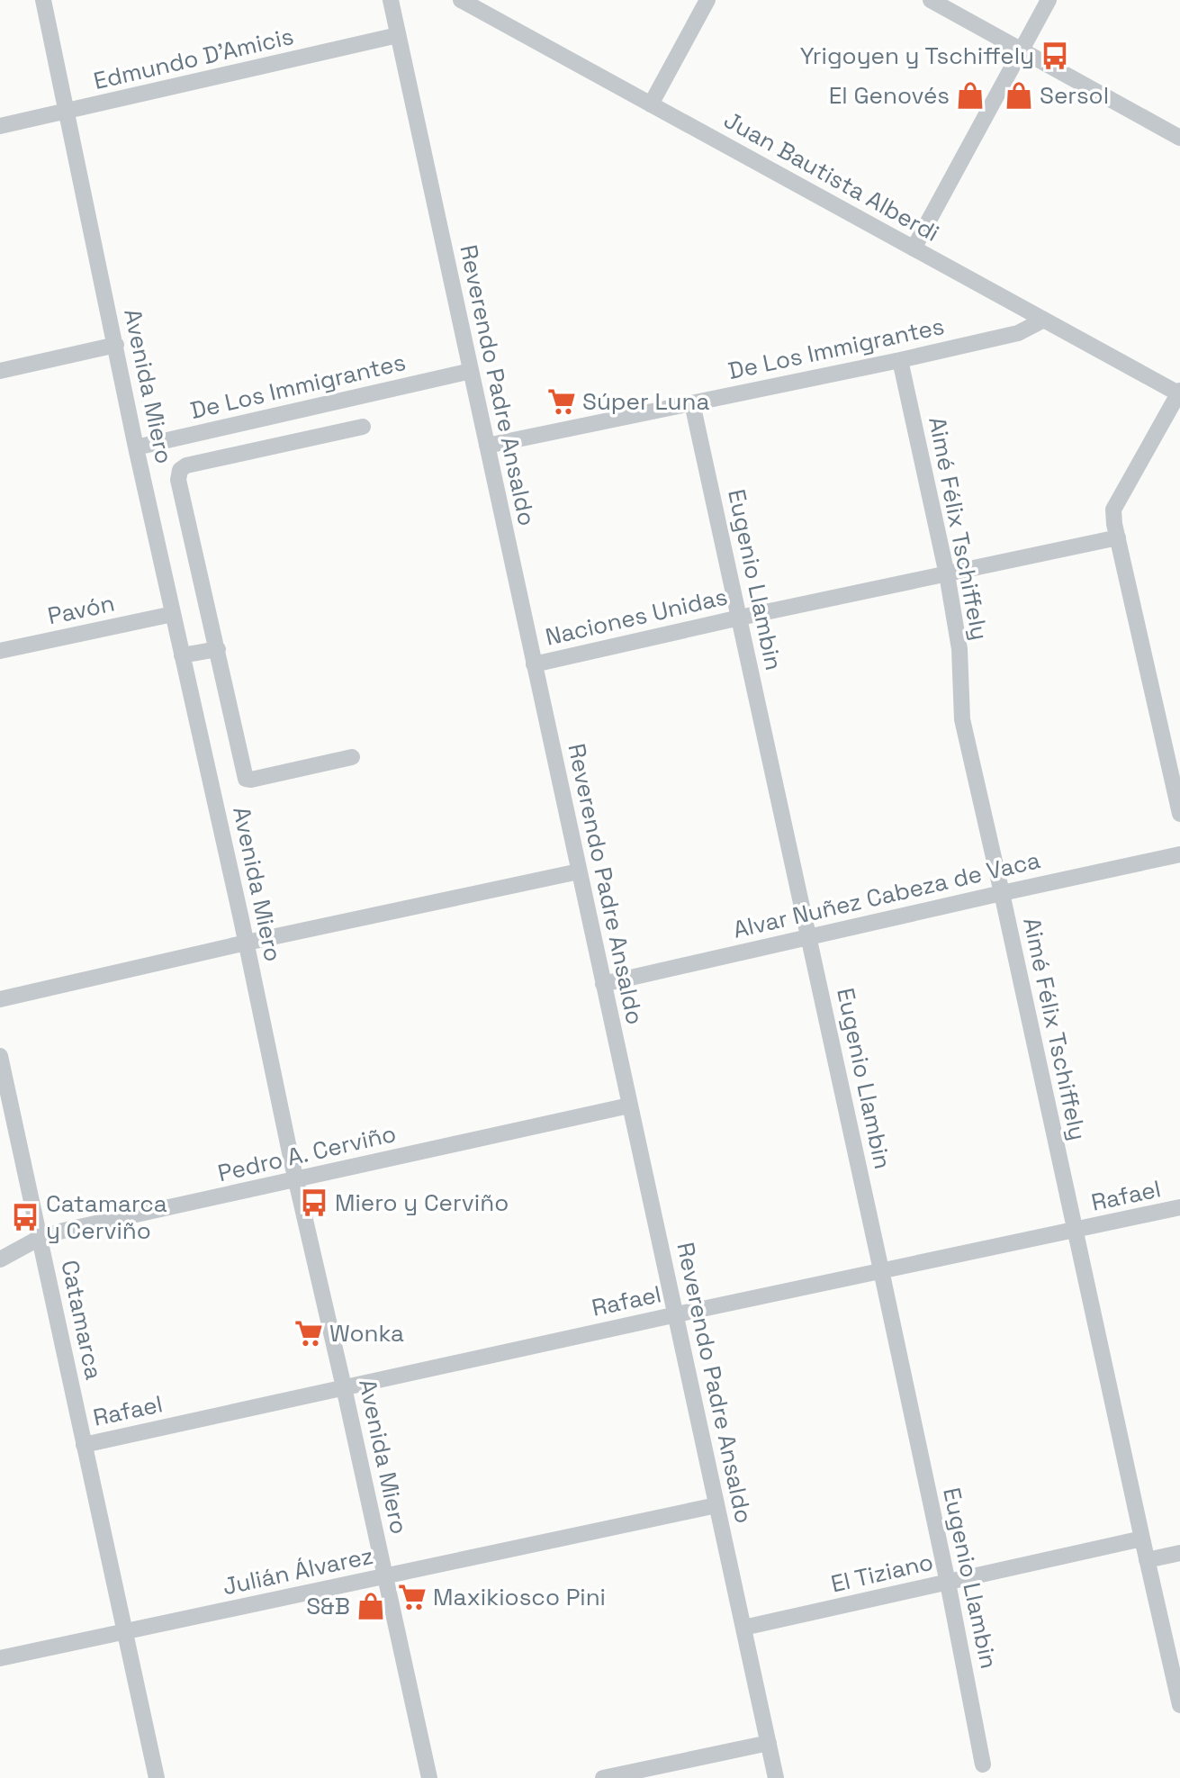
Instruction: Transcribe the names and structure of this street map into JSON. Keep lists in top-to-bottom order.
{
  "streets": {
    "street": [
      "Edmundo D'Amicis",
      "Juan Bautista Alberdi",
      "De Los Immigrantes",
      "Reverendo Padre Ansaldo",
      "Avenida Miero",
      "Aimé Félix Tschiffely",
      "Eugenio Llambin",
      "Pavón",
      "Naciones Unidas",
      "Alvar Nuñez Cabeza de Vaca",
      "Pedro A. Cerviño",
      "Rafael",
      "Catamarca",
      "Julián Álvarez",
      "El Tiziano"
    ]
  },
  "crossings": [
    ["Edmundo D'Amicis", "Reverendo Padre Ansaldo"],
    ["Edmundo D'Amicis", "Avenida Miero"],
    ["Juan Bautista Alberdi", "De Los Immigrantes"],
    ["De Los Immigrantes", "Reverendo Padre Ansaldo"],
    ["De Los Immigrantes", "Avenida Miero"],
    ["De Los Immigrantes", "Aimé Félix Tschiffely"],
    ["De Los Immigrantes", "Eugenio Llambin"],
    ["Reverendo Padre Ansaldo", "Naciones Unidas"],
    ["Reverendo Padre Ansaldo", "Alvar Nuñez Cabeza de Vaca"],
    ["Reverendo Padre Ansaldo", "Pedro A. Cerviño"],
    ["Reverendo Padre Ansaldo", "Rafael"],
    ["Reverendo Padre Ansaldo", "Julián Álvarez"],
    ["Reverendo Padre Ansaldo", "El Tiziano"],
    ["Avenida Miero", "Pavón"],
    ["Avenida Miero", "Pedro A. Cerviño"],
    ["Avenida Miero", "Rafael"],
    ["Avenida Miero", "Julián Álvarez"],
    ["Aimé Félix Tschiffely", "Naciones Unidas"],
    ["Aimé Félix Tschiffely", "Alvar Nuñez Cabeza de Vaca"],
    ["Aimé Félix Tschiffely", "Rafael"],
    ["Aimé Félix Tschiffely", "El Tiziano"],
    ["Eugenio Llambin", "Naciones Unidas"],
    ["Eugenio Llambin", "Alvar Nuñez Cabeza de Vaca"],
    ["Eugenio Llambin", "Rafael"],
    ["Eugenio Llambin", "El Tiziano"],
    ["Pedro A. Cerviño", "Catamarca"],
    ["Rafael", "Catamarca"],
    ["Catamarca", "Julián Álvarez"]
  ],
  "places": {
    "bus stop": ["Yrigoyen y Tschiffely", "Miero y Cerviño", "Catamarca y Cerviño"],
    "shop": ["El Genovés", "Sersol", "S&B"],
    "supermarket": ["Súper Luna", "Wonka", "Maxikiosco Pini"]
  }
}
